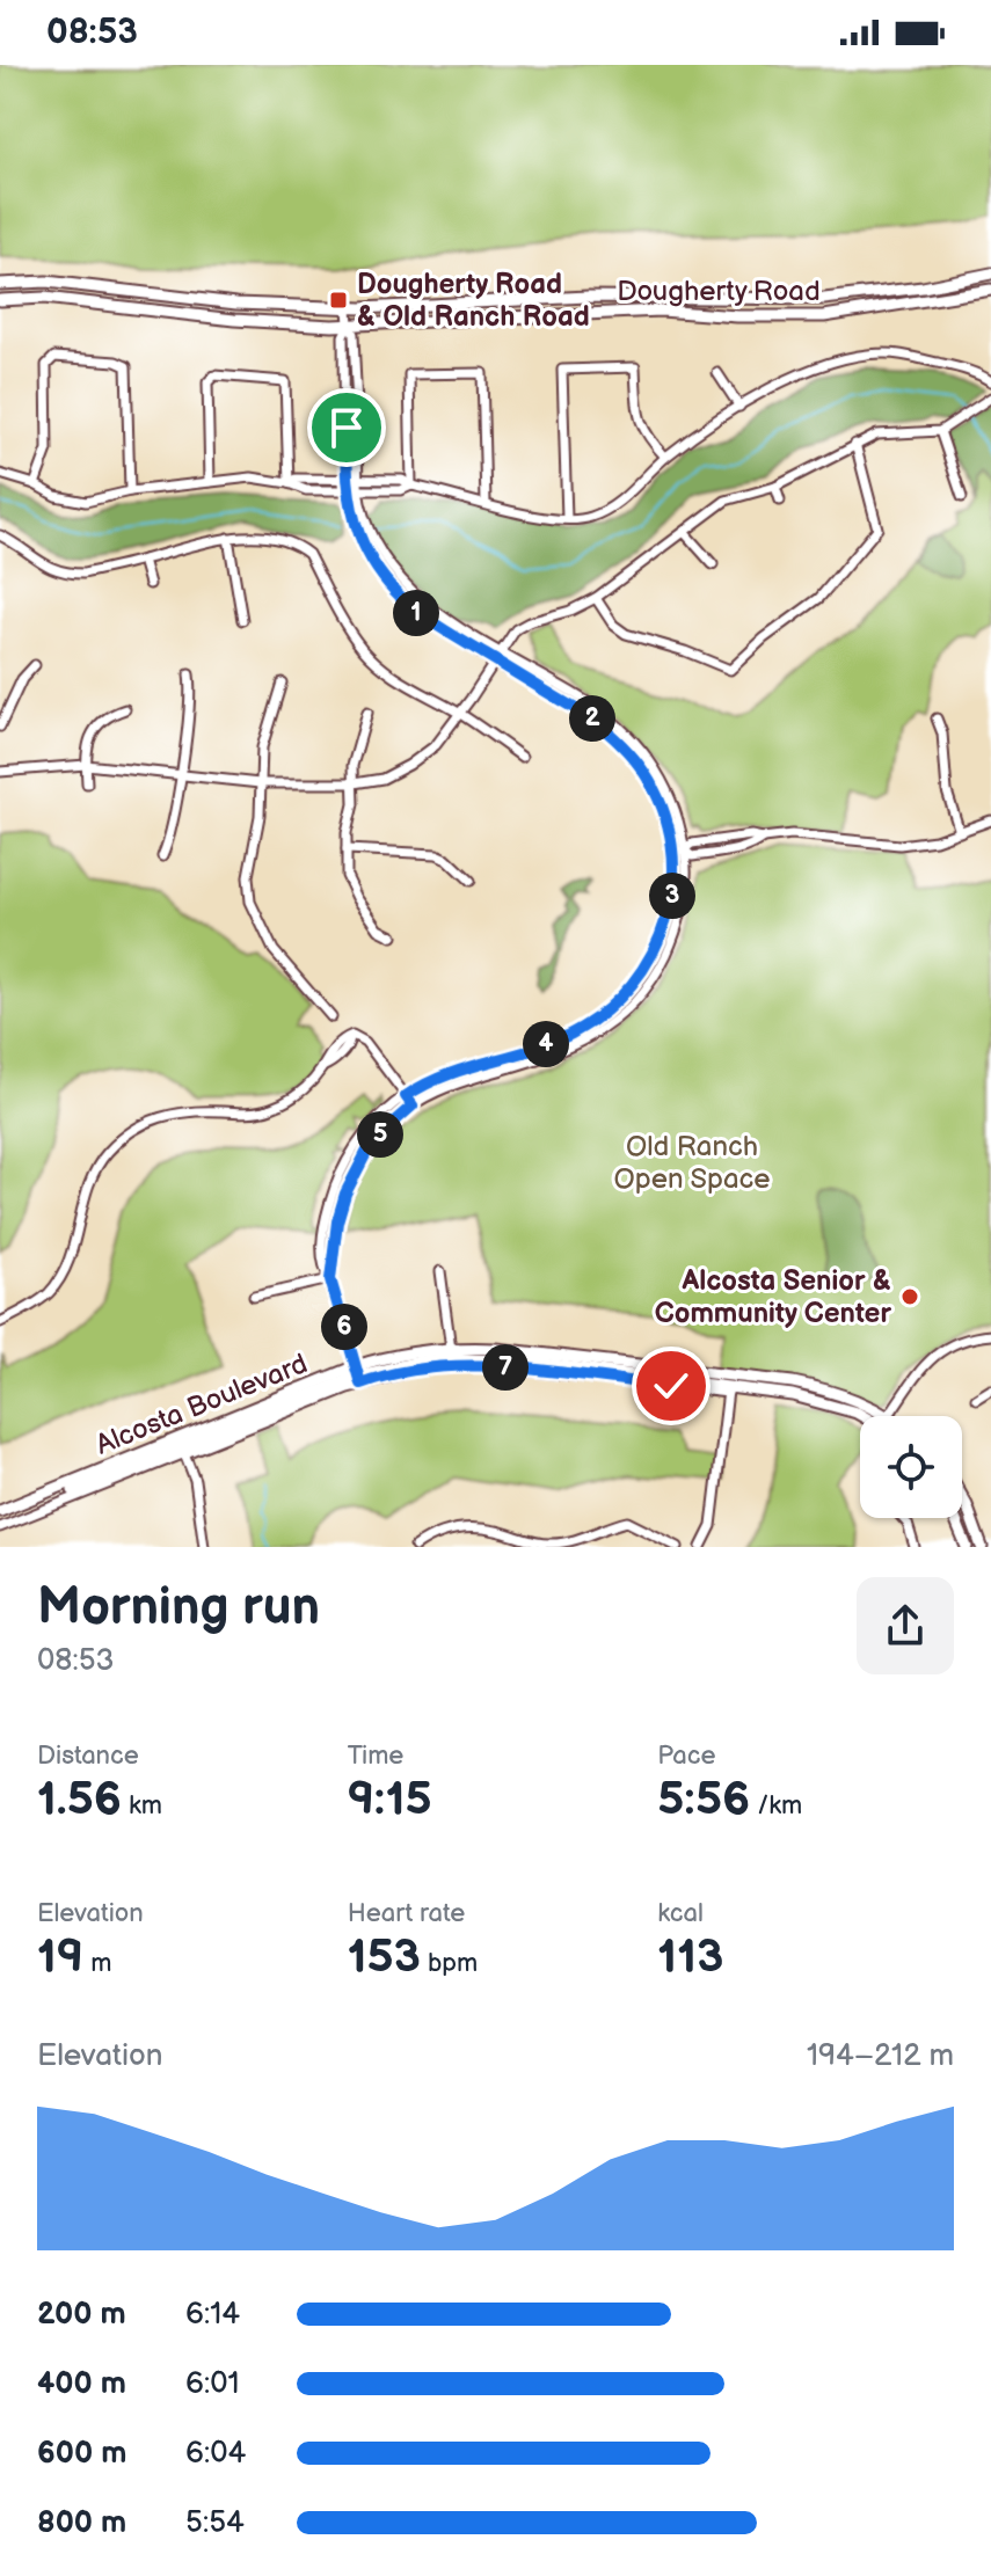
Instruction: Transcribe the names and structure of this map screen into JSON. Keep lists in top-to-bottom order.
{
  "streets": {
    "main road": ["Dougherty Road", "Alcosta Boulevard"]
  },
  "parks": ["Old Ranch Open Space"],
  "places": {
    "transit": ["Dougherty Road & Old Ranch Road"],
    "other": ["Alcosta Senior & Community Center"]
  },
  "page": {
    "status": "08:53",
    "pins": [
      "1",
      "2",
      "3",
      "4",
      "5",
      "6",
      "7"
    ],
    "heading": ["Morning run", "08:53"],
    "stats": [
      ["Distance", "1.56 km"],
      ["Time", "9:15"],
      ["Pace", "5:56 /km"],
      ["Elevation", "19 m"],
      ["Heart rate", "153 bpm"],
      ["kcal", "113"]
    ],
    "chart": ["Elevation", "194–212 m"],
    "list": [
      {
        "name": "200 m",
        "note": "6:14"
      },
      {
        "name": "400 m",
        "note": "6:01"
      },
      {
        "name": "600 m",
        "note": "6:04"
      },
      {
        "name": "800 m",
        "note": "5:54"
      }
    ]
  }
}
